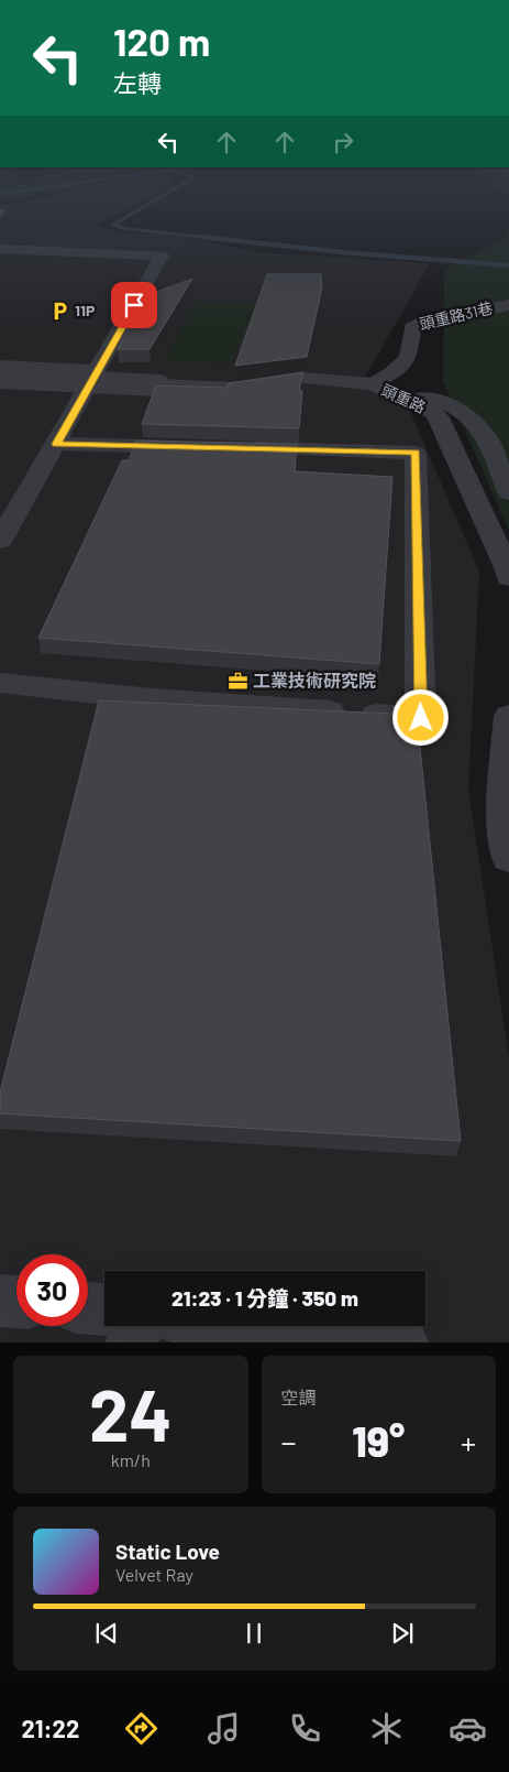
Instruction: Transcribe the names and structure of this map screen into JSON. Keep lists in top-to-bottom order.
{
  "streets": {
    "street": ["頭重路31巷", "頭重路"]
  },
  "crossings": [
    ["頭重路31巷", "頭重路"]
  ],
  "places": {
    "parking": ["11P"],
    "office": ["工業技術研究院"]
  },
  "page": {
    "turn": ["120 m", "左轉"],
    "limit": "30",
    "trip": "21:23 · 1 分鐘 · 350 m",
    "tile": [
      ["24", "km/h"],
      "空調"
    ],
    "heat": ["−", "19°", "+"],
    "song": ["Static Love", "Velvet Ray"],
    "tabs": "21:22"
  }
}
